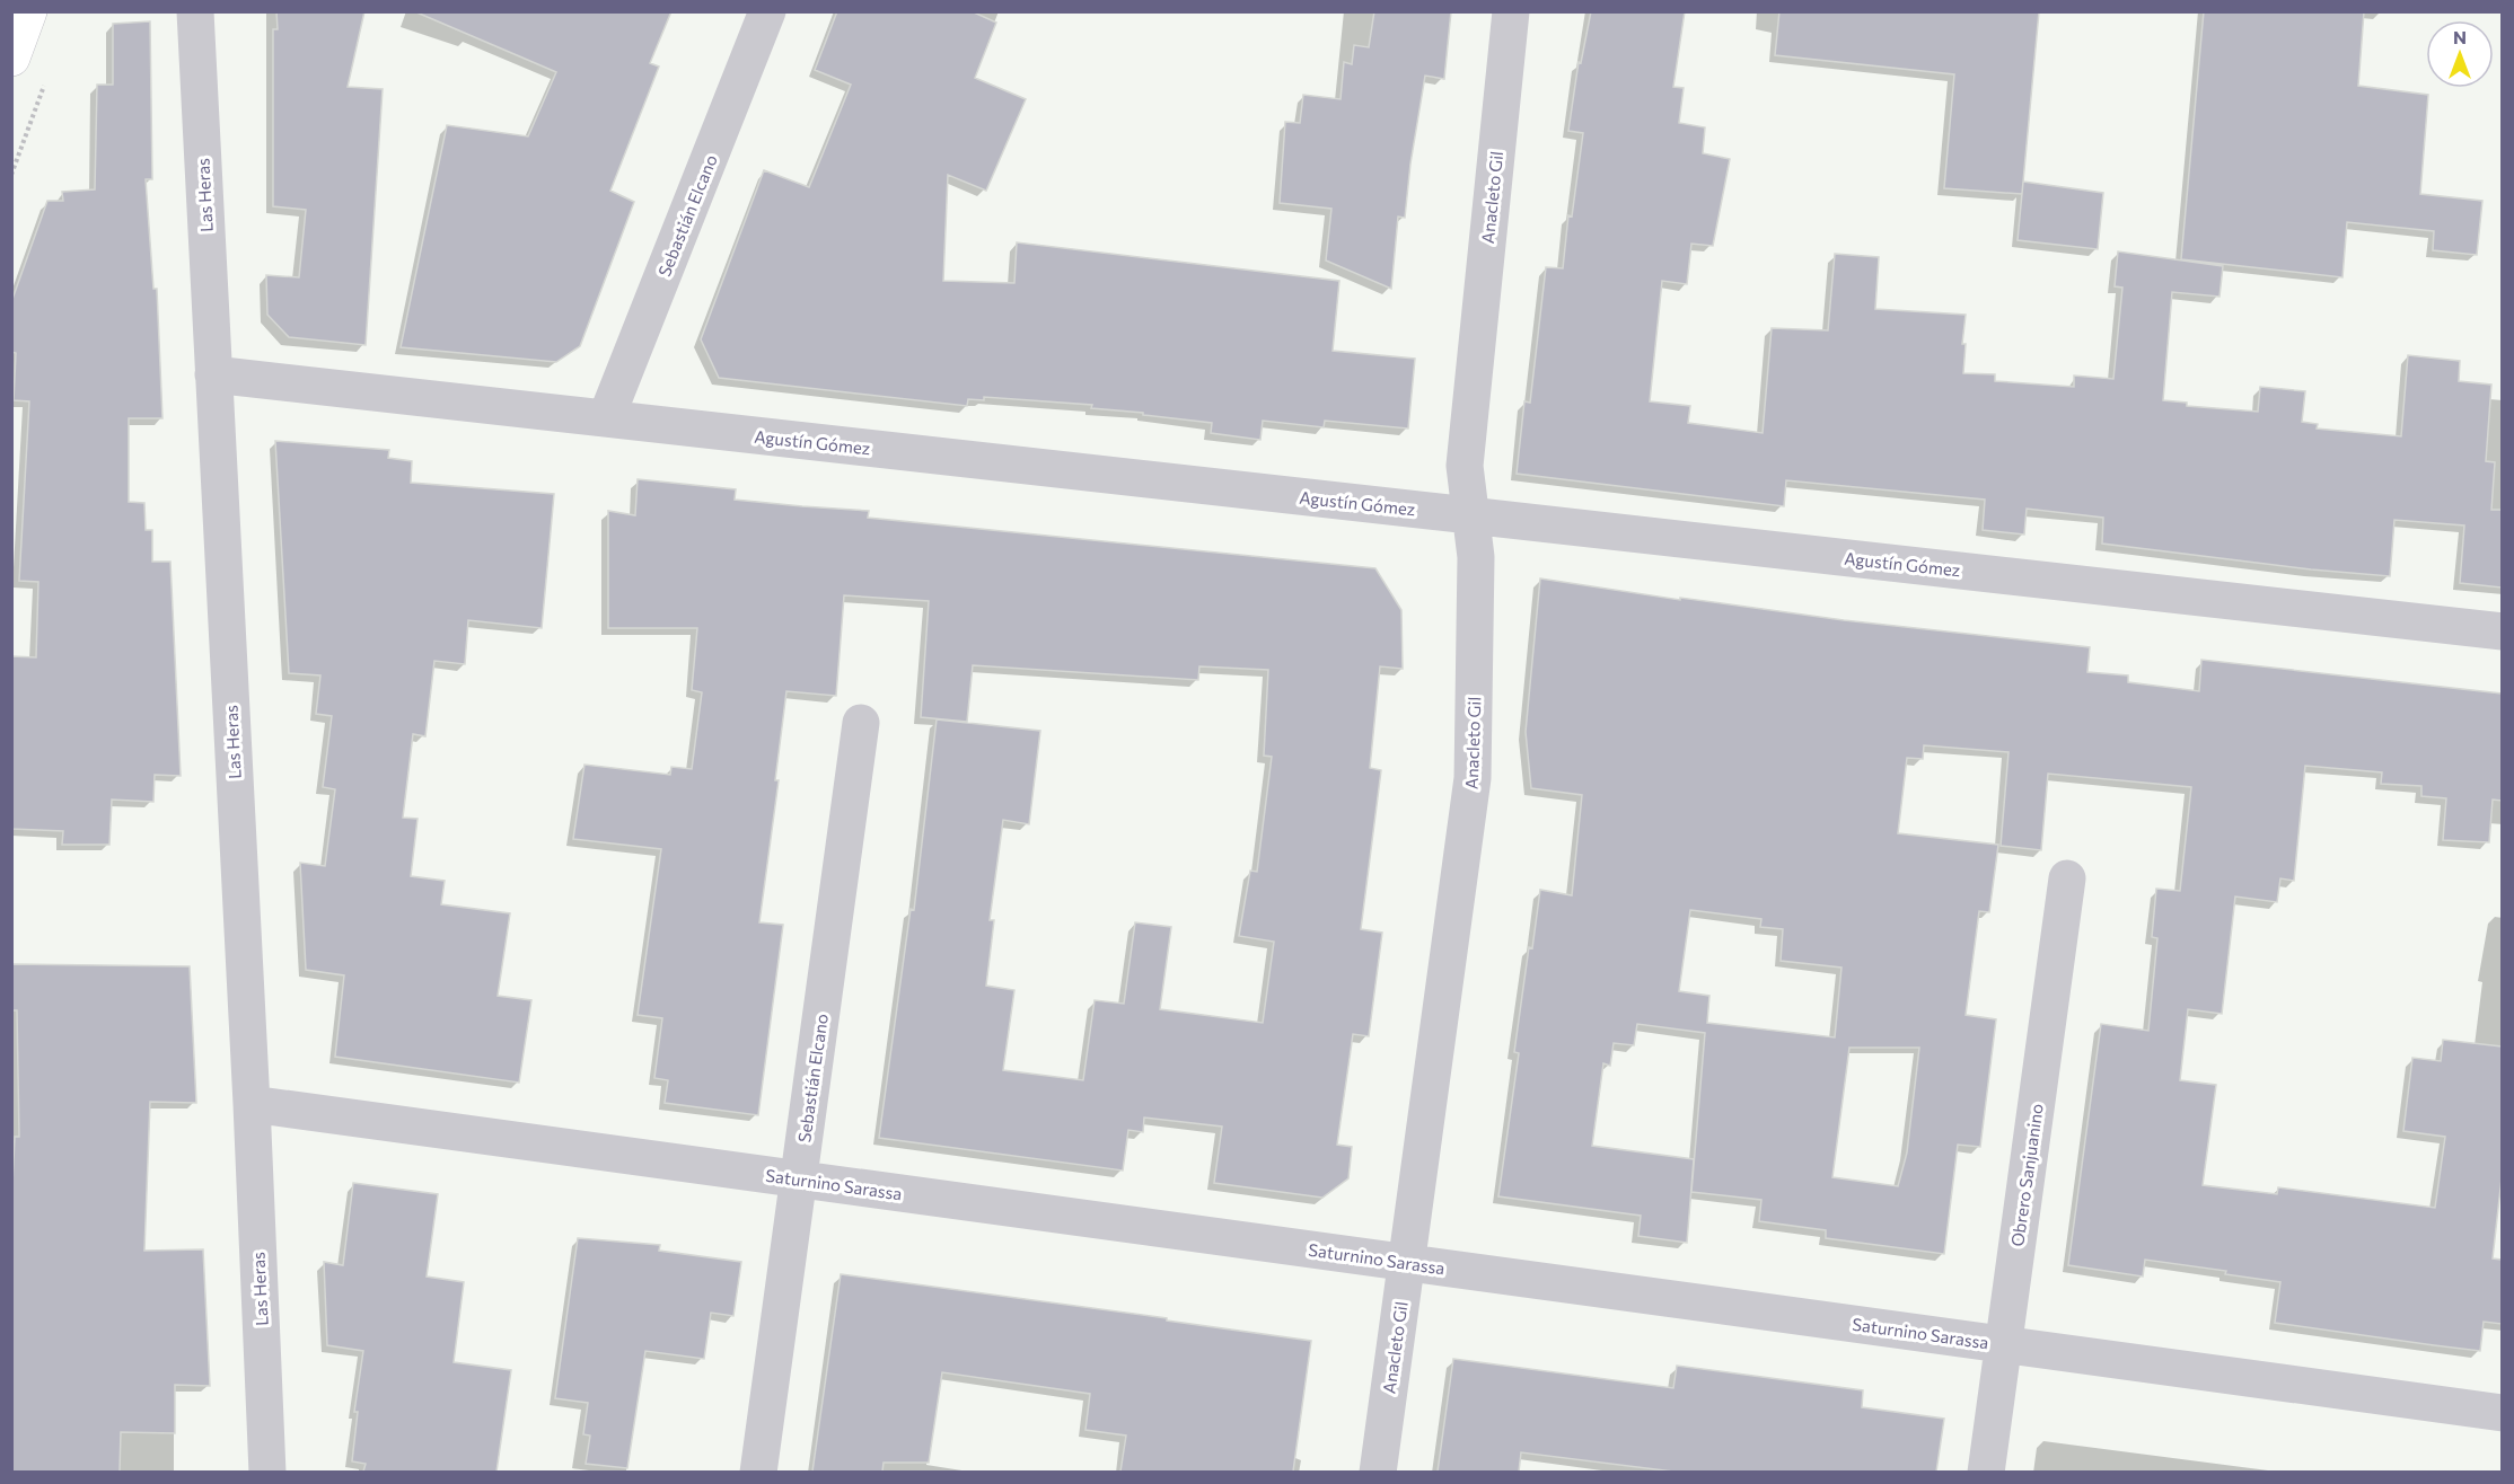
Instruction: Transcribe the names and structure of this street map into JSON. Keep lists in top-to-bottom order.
{
  "streets": {
    "street": [
      "Las Heras",
      "Anacleto Gil",
      "Sebastián Elcano",
      "Agustín Gómez",
      "Obrero Sanjuanino",
      "Saturnino Sarassa"
    ]
  },
  "crossings": [
    ["Las Heras", "Agustín Gómez"],
    ["Las Heras", "Saturnino Sarassa"],
    ["Anacleto Gil", "Agustín Gómez"],
    ["Anacleto Gil", "Saturnino Sarassa"],
    ["Sebastián Elcano", "Agustín Gómez"],
    ["Sebastián Elcano", "Saturnino Sarassa"],
    ["Obrero Sanjuanino", "Saturnino Sarassa"]
  ],
  "north": "top"
}
